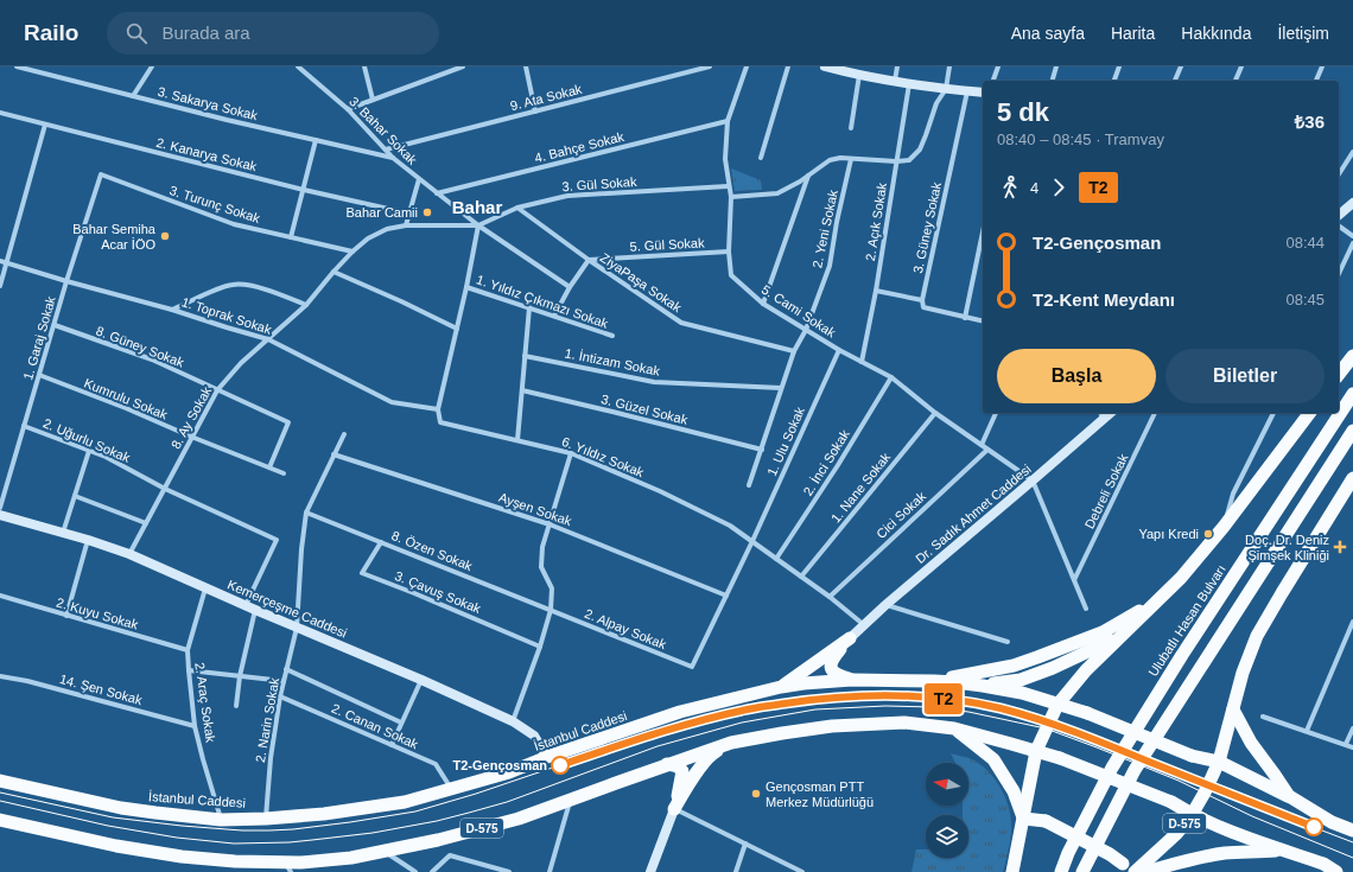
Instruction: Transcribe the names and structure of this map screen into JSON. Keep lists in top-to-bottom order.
{
  "streets": {
    "highway": ["Ulubatlı Hasan Bulvarı", "İstanbul Caddesi", "D-575"],
    "main road": ["Dr. Sadık Ahmet Caddesi", "Kemerçeşme Caddesi"],
    "street": [
      "9. Ata Sokak",
      "3. Sakarya Sokak",
      "3. Bahar Sokak",
      "4. Bahçe Sokak",
      "2. Kanarya Sokak",
      "3. Gül Sokak",
      "3. Turunç Sokak",
      "2. Açık Sokak",
      "3. Güney Sokak",
      "2. Yeni Sokak",
      "5. Gül Sokak",
      "ZiyaPaşa Sokak",
      "1. Yıldız Çıkmazı Sokak",
      "5. Cami Sokak",
      "1. Toprak Sokak",
      "1. Garaj Sokak",
      "8. Güney Sokak",
      "1. İntizam Sokak",
      "Kumrulu Sokak",
      "3. Güzel Sokak",
      "8. Ay Sokak",
      "2. Uğurlu Sokak",
      "1. Ulu Sokak",
      "6. Yıldız Sokak",
      "2. İnci Sokak",
      "1. Nane Sokak",
      "Debreli Sokak",
      "Ayşen Sokak",
      "Cici Sokak",
      "8. Özen Sokak",
      "3. Çavuş Sokak",
      "2. Kuyu Sokak",
      "2. Alpay Sokak",
      "14. Şen Sokak",
      "2. Araç Sokak",
      "2. Narin Sokak",
      "2. Canan Sokak"
    ]
  },
  "crossings": [
    ["9. Ata Sokak", "3. Bahar Sokak"],
    ["3. Sakarya Sokak", "3. Bahar Sokak"],
    ["3. Bahar Sokak", "4. Bahçe Sokak"],
    ["3. Bahar Sokak", "3. Gül Sokak"],
    ["3. Bahar Sokak", "8. Ay Sokak"],
    ["4. Bahçe Sokak", "5. Cami Sokak"],
    ["3. Gül Sokak", "ZiyaPaşa Sokak"],
    ["3. Gül Sokak", "5. Cami Sokak"],
    ["3. Gül Sokak", "8. Ay Sokak"],
    ["3. Turunç Sokak", "1. Garaj Sokak"],
    ["3. Turunç Sokak", "8. Ay Sokak"],
    ["2. Açık Sokak", "5. Cami Sokak"],
    ["2. Yeni Sokak", "5. Cami Sokak"],
    ["5. Gül Sokak", "ZiyaPaşa Sokak"],
    ["5. Gül Sokak", "5. Cami Sokak"],
    ["5. Cami Sokak", "1. Ulu Sokak"],
    ["5. Cami Sokak", "2. İnci Sokak"],
    ["5. Cami Sokak", "1. Nane Sokak"],
    ["5. Cami Sokak", "Dr. Sadık Ahmet Caddesi"],
    ["5. Cami Sokak", "Cici Sokak"],
    ["1. Toprak Sokak", "1. Garaj Sokak"],
    ["1. Toprak Sokak", "8. Ay Sokak"],
    ["1. Toprak Sokak", "6. Yıldız Sokak"],
    ["1. Garaj Sokak", "8. Güney Sokak"],
    ["1. Garaj Sokak", "Kumrulu Sokak"],
    ["1. Garaj Sokak", "2. Uğurlu Sokak"],
    ["8. Güney Sokak", "Kumrulu Sokak"],
    ["8. Güney Sokak", "8. Ay Sokak"],
    ["Kumrulu Sokak", "8. Ay Sokak"],
    ["8. Ay Sokak", "2. Uğurlu Sokak"],
    ["8. Ay Sokak", "Kemerçeşme Caddesi"],
    ["2. Uğurlu Sokak", "Kemerçeşme Caddesi"],
    ["1. Ulu Sokak", "6. Yıldız Sokak"],
    ["1. Ulu Sokak", "Ayşen Sokak"],
    ["1. Ulu Sokak", "2. Alpay Sokak"],
    ["6. Yıldız Sokak", "2. İnci Sokak"],
    ["6. Yıldız Sokak", "1. Nane Sokak"],
    ["6. Yıldız Sokak", "Dr. Sadık Ahmet Caddesi"],
    ["6. Yıldız Sokak", "Cici Sokak"],
    ["Ayşen Sokak", "2. Narin Sokak"],
    ["8. Özen Sokak", "3. Çavuş Sokak"],
    ["8. Özen Sokak", "2. Alpay Sokak"],
    ["8. Özen Sokak", "2. Narin Sokak"],
    ["Kemerçeşme Caddesi", "2. Araç Sokak"],
    ["Kemerçeşme Caddesi", "2. Narin Sokak"],
    ["Kemerçeşme Caddesi", "İstanbul Caddesi"],
    ["2. Kuyu Sokak", "2. Araç Sokak"],
    ["14. Şen Sokak", "2. Araç Sokak"],
    ["2. Araç Sokak", "İstanbul Caddesi"],
    ["2. Narin Sokak", "2. Canan Sokak"],
    ["2. Narin Sokak", "İstanbul Caddesi"],
    ["2. Canan Sokak", "İstanbul Caddesi"],
    ["İstanbul Caddesi", "D-575"]
  ],
  "districts": ["Bahar"],
  "places": {
    "other": [
      "Bahar Camii",
      "Bahar Semiha Acar İÖO",
      "Yapı Kredi",
      "T2-Gençosman",
      "Gençosman PTT Merkez Müdürlüğü"
    ],
    "health": ["Doç. Dr. Deniz Şimşek Kliniği"]
  },
  "lines": ["tram line T2"],
  "north": "left",
  "page": {
    "header": "Railo",
    "search": "Burada ara",
    "nav": [
      "Ana sayfa",
      "Harita",
      "Hakkında",
      "İletişim"
    ],
    "on_map": "T2",
    "heading": ["5 dk", "08:40 – 08:45 · Tramvay", "₺36"],
    "legs": ["4", "T2"],
    "list": [
      {
        "name": "T2-Gençosman",
        "value": "08:44"
      },
      {
        "name": "T2-Kent Meydanı",
        "value": "08:45"
      }
    ],
    "buttons": ["Başla", "Biletler"]
  }
}
